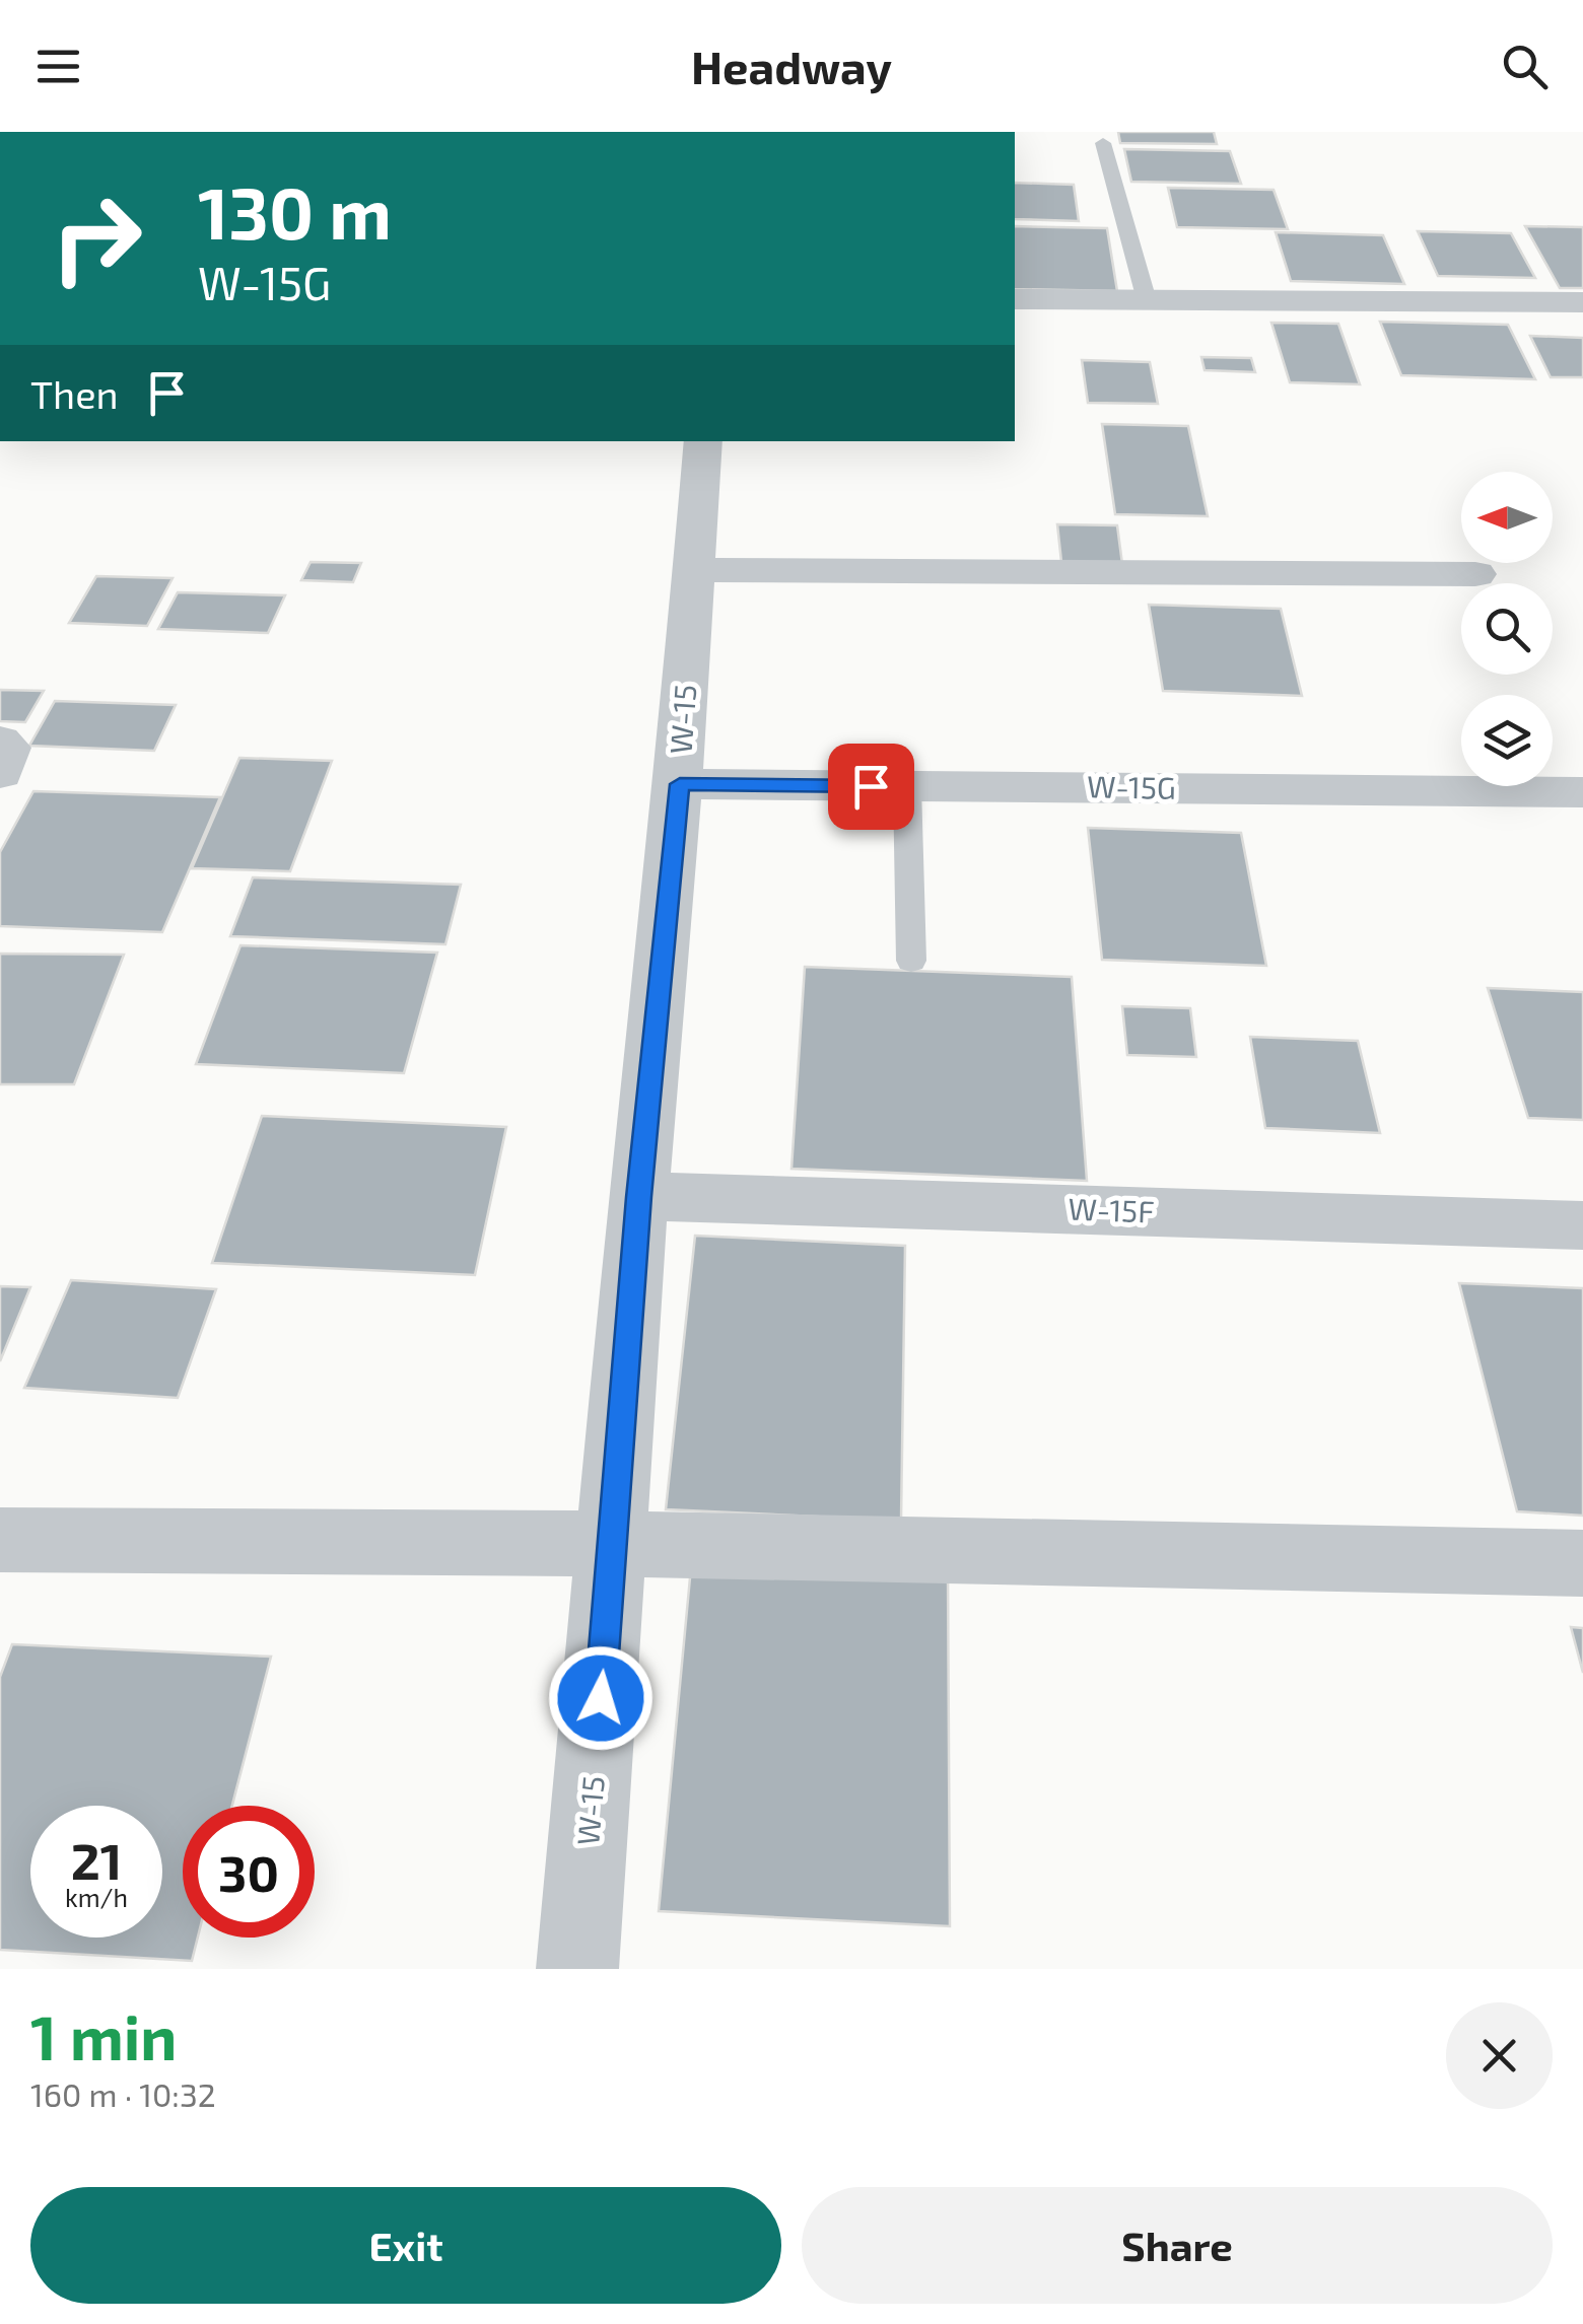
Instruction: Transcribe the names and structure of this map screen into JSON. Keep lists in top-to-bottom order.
{
  "streets": {
    "street": ["W-15", "W-15G", "W-15F"]
  },
  "crossings": [
    ["W-15", "W-15G"],
    ["W-15", "W-15F"]
  ],
  "north": "left",
  "page": {
    "header": "Headway",
    "turn": ["130 m", "W-15G"],
    "then": "Then",
    "speed": "21 km/h",
    "limit": "30",
    "heading": ["1 min", "160 m · 10:32"],
    "buttons": ["Exit", "Share"]
  }
}
